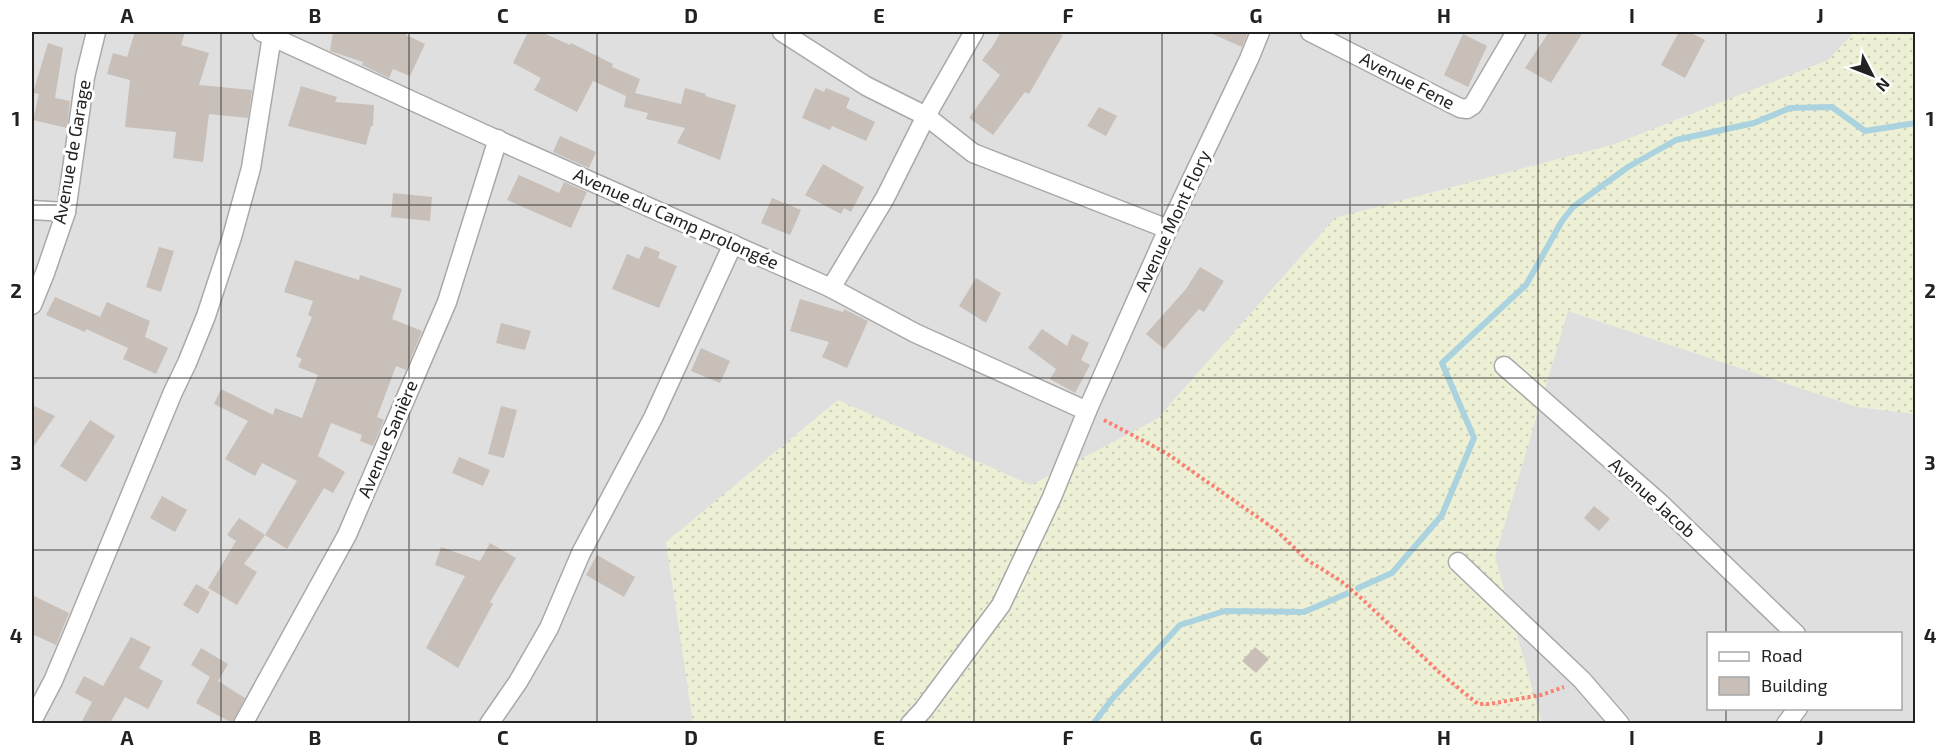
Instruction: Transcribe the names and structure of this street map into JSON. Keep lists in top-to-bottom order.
{
  "streets": {
    "street": [
      "Avenue Fene",
      "Avenue de Garage",
      "Avenue du Camp prolongée",
      "Avenue Mont Flory",
      "Avenue Sanière",
      "Avenue Jacob"
    ]
  },
  "crossings": [
    ["Avenue du Camp prolongée", "Avenue Mont Flory"],
    ["Avenue du Camp prolongée", "Avenue Sanière"]
  ],
  "legend": ["Road", "Building"],
  "north": "bottom right",
  "grid": {
    "columns": [
      "A",
      "B",
      "C",
      "D",
      "E",
      "F",
      "G",
      "H",
      "I",
      "J"
    ],
    "rows": [
      "1",
      "2",
      "3",
      "4"
    ]
  }
}
